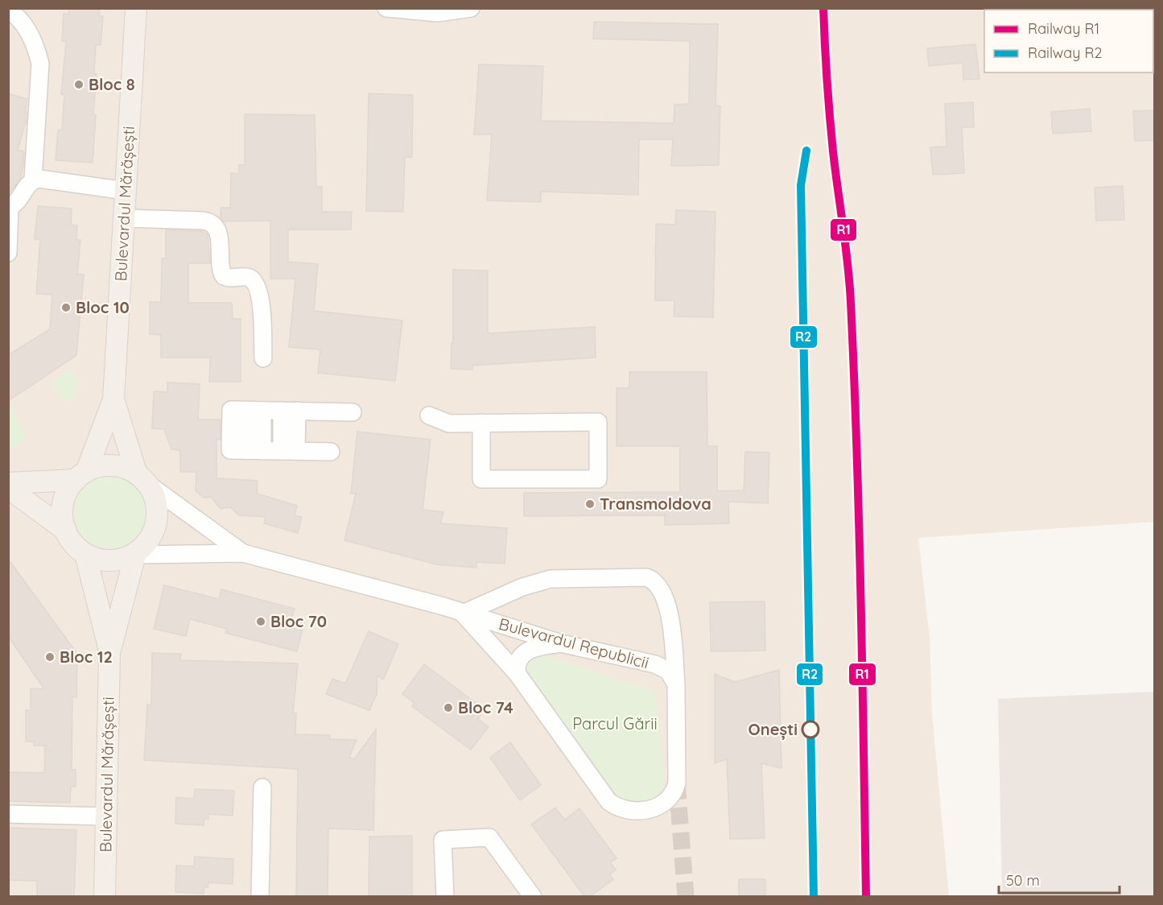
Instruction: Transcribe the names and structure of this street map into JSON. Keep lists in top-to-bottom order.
{
  "streets": {
    "main road": ["Bulevardul Mărășești"],
    "street": ["Bulevardul Republicii"]
  },
  "crossings": [
    ["Bulevardul Mărășești", "Bulevardul Republicii"]
  ],
  "parks": ["Parcul Gării"],
  "places": [
    "Bloc 8",
    "Bloc 10",
    "Transmoldova",
    "Bloc 70",
    "Bloc 12",
    "Bloc 74",
    "Onești"
  ],
  "lines": ["rail line R1", "rail line R2"],
  "legend": ["Railway R1", "Railway R2"],
  "scale_bar": "50 m"
}
